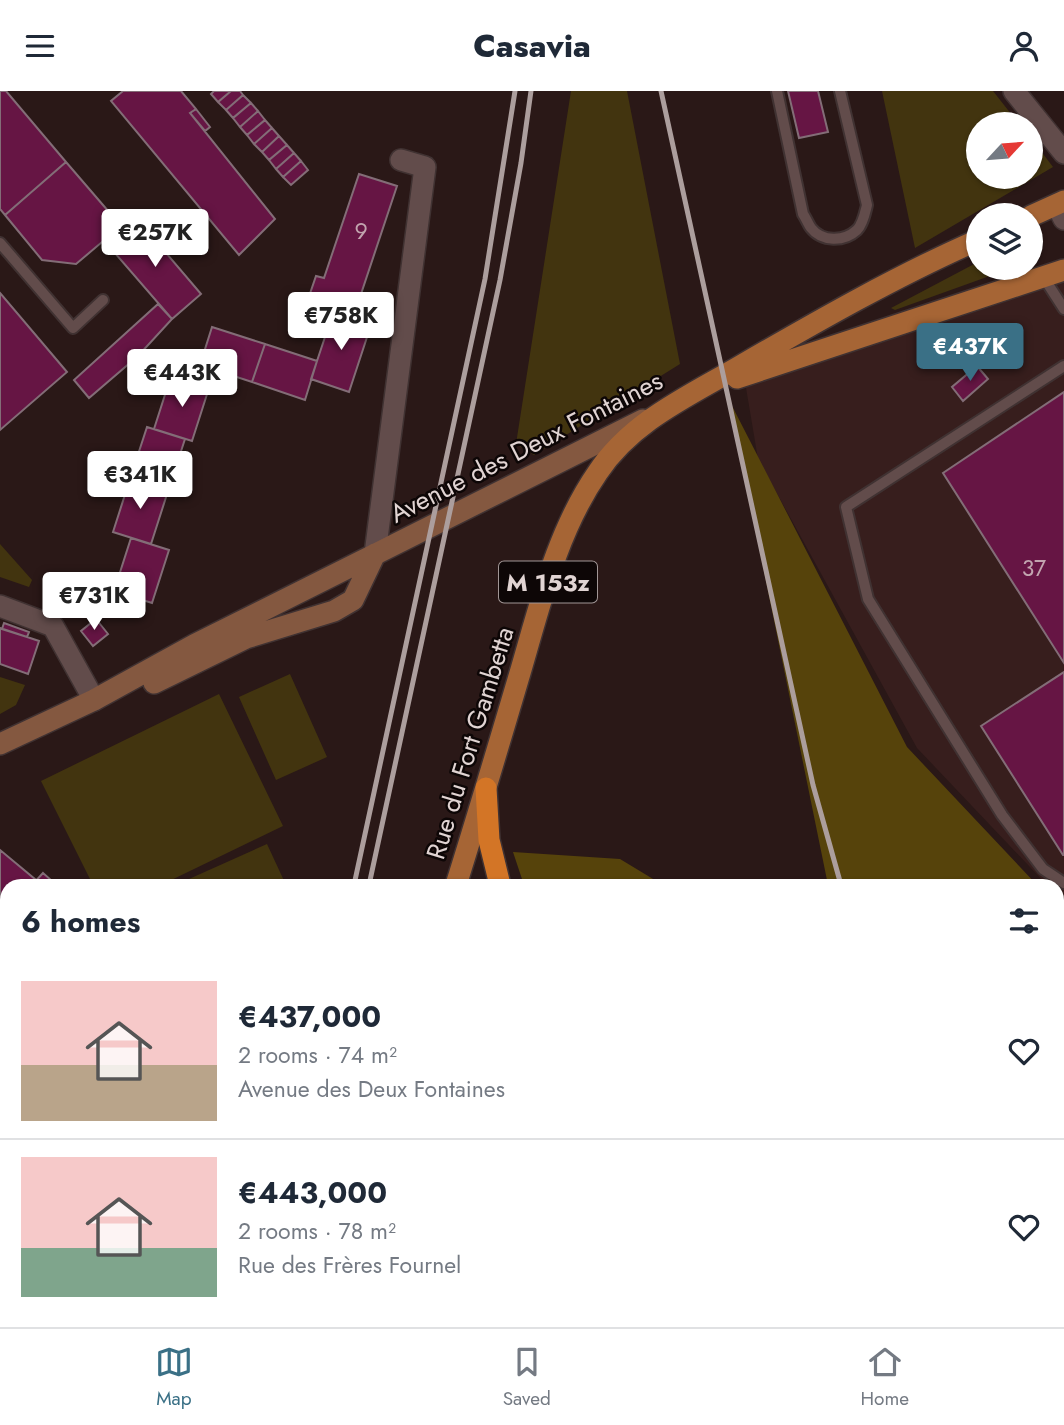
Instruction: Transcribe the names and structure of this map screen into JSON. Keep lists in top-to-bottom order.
{
  "streets": {
    "main road": ["Avenue des Deux Fontaines", "M 153z", "Rue du Fort Gambetta"]
  },
  "crossings": [
    ["Avenue des Deux Fontaines", "Rue du Fort Gambetta"]
  ],
  "house_numbers": ["9", "37"],
  "north": "top right",
  "page": {
    "header": "Casavia",
    "price": [
      "€257K",
      "€758K",
      "€437K",
      "€443K",
      "€341K",
      "€731K"
    ],
    "heading": "6 homes",
    "list": [
      {
        "name": "€437,000",
        "note": "2 rooms · 74 m² · Avenue des Deux Fontaines"
      },
      {
        "name": "€443,000",
        "note": "2 rooms · 78 m² · Rue des Frères Fournel"
      }
    ],
    "tabs": ["Map", "Saved", "Home"]
  }
}
